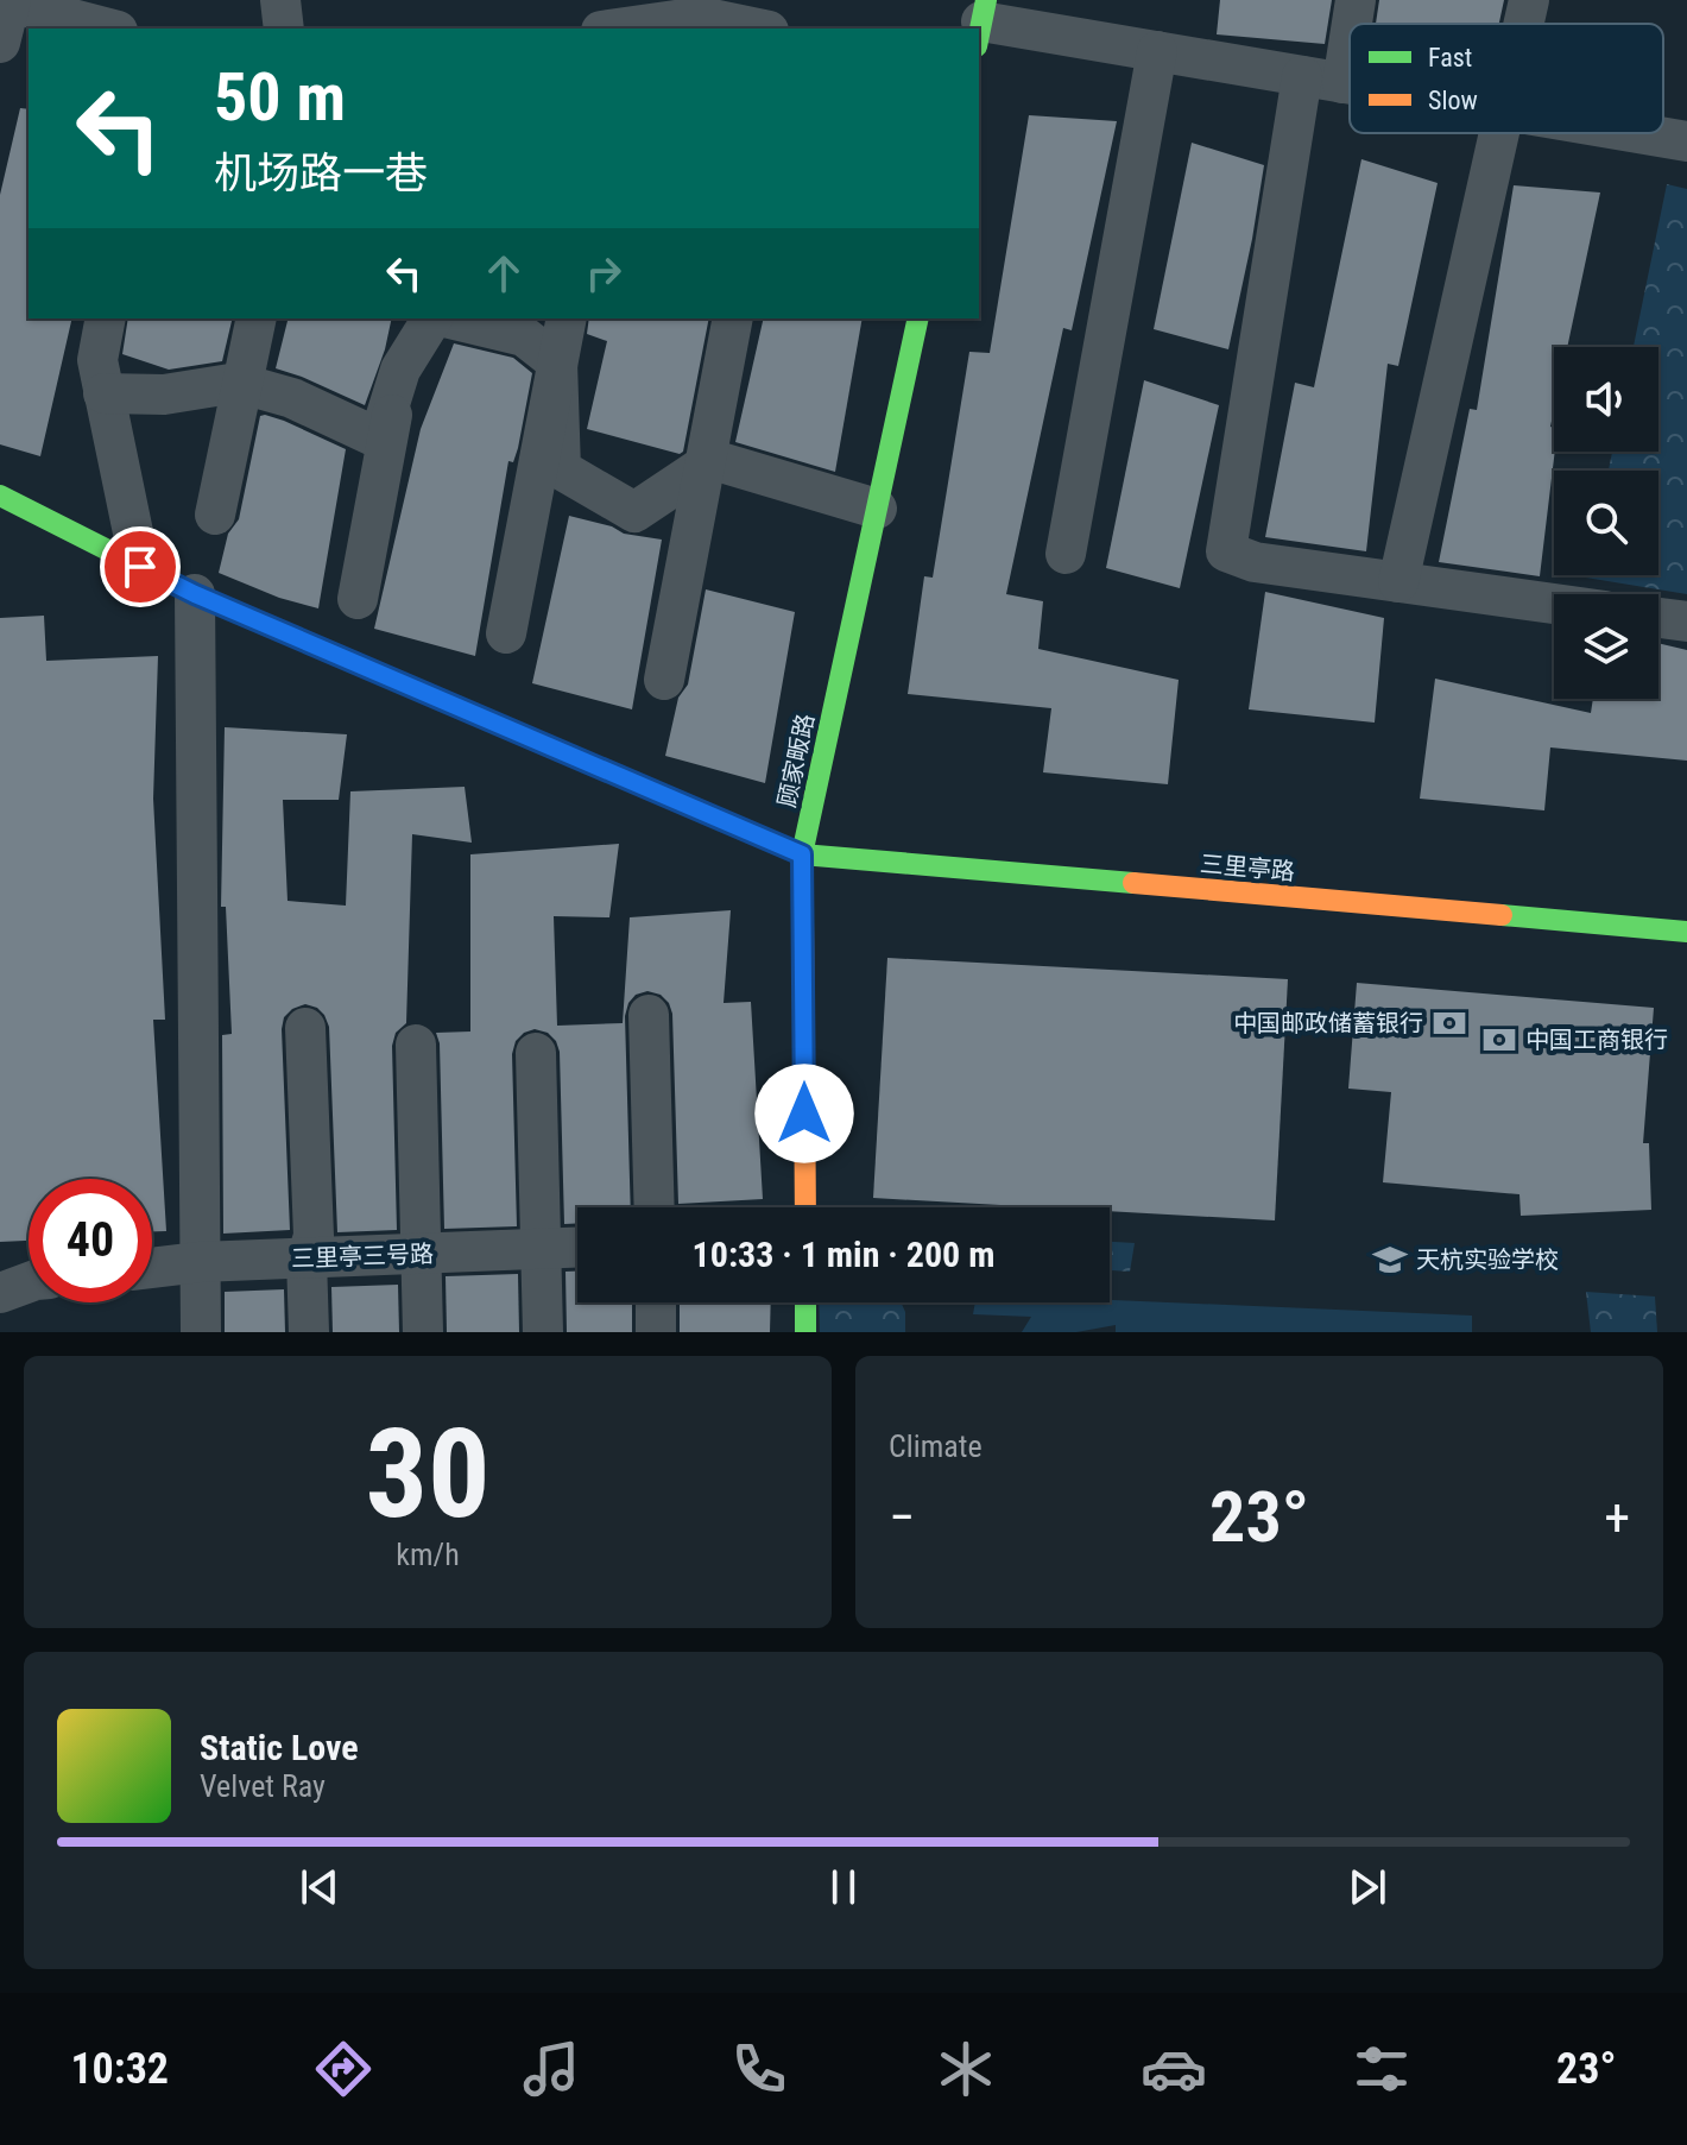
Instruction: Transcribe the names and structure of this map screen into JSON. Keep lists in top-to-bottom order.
{
  "streets": {
    "street": ["顾家畈路", "三里亭路", "三里亭三号路"]
  },
  "crossings": [
    ["顾家畈路", "三里亭路"]
  ],
  "places": {
    "bank": ["中国邮政储蓄银行", "中国工商银行"],
    "school or university": ["天杭实验学校"]
  },
  "legend": ["Fast", "Slow"],
  "page": {
    "turn": ["50 m", "机场路一巷"],
    "limit": "40",
    "trip": "10:33 · 1 min · 200 m",
    "tile": [
      ["30", "km/h"],
      "Climate"
    ],
    "heat": ["−", "23°", "+"],
    "song": ["Static Love", "Velvet Ray"],
    "tabs": ["10:32", "23°"]
  }
}
